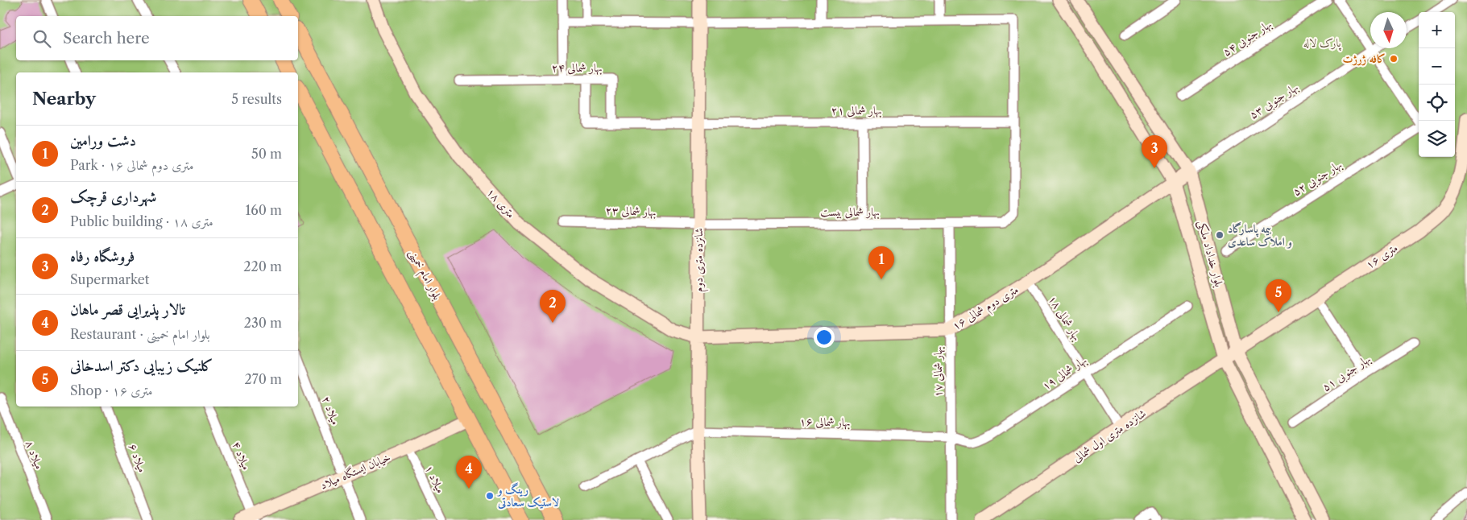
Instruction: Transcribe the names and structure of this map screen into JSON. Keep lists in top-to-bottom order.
{
  "streets": {
    "main road": ["بلوار امام خمینی"],
    "street": [
      "بهار جنوبی ۵۴",
      "بهار شمالی ۲۴",
      "بهار جنوبی ۵۳",
      "بهار شمالی ۲۱",
      "بهار جنوبی ۵۲",
      "۱۸ متری",
      "بهار شمالی ۲۳",
      "بهار شمالی بیست",
      "بلوار خداداد ملکی",
      "۱۶ متری",
      "شانزده متری دوم",
      "۱۶ متری دوم شمالی",
      "بهار شمالی ۱۸",
      "بهار شمالی ۱۷",
      "بهار شمالی ۱۹",
      "بهار جنوبی ۵۱",
      "میلاد ۲",
      "بهار شمالی ۱۶",
      "شانزده متری اول شمالی",
      "میلاد ۸",
      "میلاد ۴",
      "میلاد ۶",
      "خیابان ایستگاه میلاد",
      "میلاد ۱"
    ]
  },
  "crossings": [
    ["بهار جنوبی ۵۳", "بلوار خداداد ملکی"],
    ["بهار جنوبی ۵۳", "۱۶ متری دوم شمالی"],
    ["بهار شمالی ۲۱", "بهار شمالی بیست"],
    ["بهار شمالی ۲۱", "شانزده متری دوم"],
    ["۱۸ متری", "شانزده متری دوم"],
    ["۱۸ متری", "۱۶ متری دوم شمالی"],
    ["بهار شمالی ۲۳", "بهار شمالی بیست"],
    ["بهار شمالی ۲۳", "شانزده متری دوم"],
    ["بهار شمالی بیست", "شانزده متری دوم"],
    ["بهار شمالی بیست", "بهار شمالی ۱۷"],
    ["بلوار خداداد ملکی", "۱۶ متری"],
    ["بلوار خداداد ملکی", "۱۶ متری دوم شمالی"],
    ["بلوار خداداد ملکی", "شانزده متری اول شمالی"],
    ["۱۶ متری", "شانزده متری اول شمالی"],
    ["شانزده متری دوم", "۱۶ متری دوم شمالی"],
    ["شانزده متری دوم", "بهار شمالی ۱۶"],
    ["۱۶ متری دوم شمالی", "بهار شمالی ۱۸"],
    ["۱۶ متری دوم شمالی", "بهار شمالی ۱۷"],
    ["بهار شمالی ۱۸", "بهار شمالی ۱۹"],
    ["بهار شمالی ۱۸", "شانزده متری اول شمالی"],
    ["بهار شمالی ۱۷", "بهار شمالی ۱۹"],
    ["بهار شمالی ۱۷", "بهار شمالی ۱۶"],
    ["بهار شمالی ۱۹", "بهار شمالی ۱۶"],
    ["میلاد ۲", "خیابان ایستگاه میلاد"],
    ["میلاد ۴", "خیابان ایستگاه میلاد"],
    ["خیابان ایستگاه میلاد", "میلاد ۱"]
  ],
  "parks": ["پارک لاله"],
  "places": ["کافه ژرژت", "بیمه پاسارگاد و املاک ساعدی", "رینگ و لاستیک سعادتی"],
  "north": "bottom",
  "page": {
    "map_buttons": ["+", "−"],
    "search": "Search here",
    "heading": ["Nearby", "5 results"],
    "list": [
      {
        "mark": "1",
        "name": "دشت ورامین",
        "note": "Park · ۱۶ متری دوم شمالی",
        "value": "50 m"
      },
      {
        "mark": "2",
        "name": "شهرداری قرچک",
        "note": "Public building · ۱۸ متری",
        "value": "160 m"
      },
      {
        "mark": "3",
        "name": "فروشگاه رفاه",
        "note": "Supermarket",
        "value": "220 m"
      },
      {
        "mark": "4",
        "name": "تالار پذیرایی قصر ماهان",
        "note": "Restaurant · بلوار امام خمینی",
        "value": "230 m"
      },
      {
        "mark": "5",
        "name": "کلنیک زیبایی دکتر اسدخانی",
        "note": "Shop · ۱۶ متری",
        "value": "270 m"
      }
    ],
    "pins": [
      "3",
      "1",
      "5",
      "2",
      "4"
    ]
  }
}
